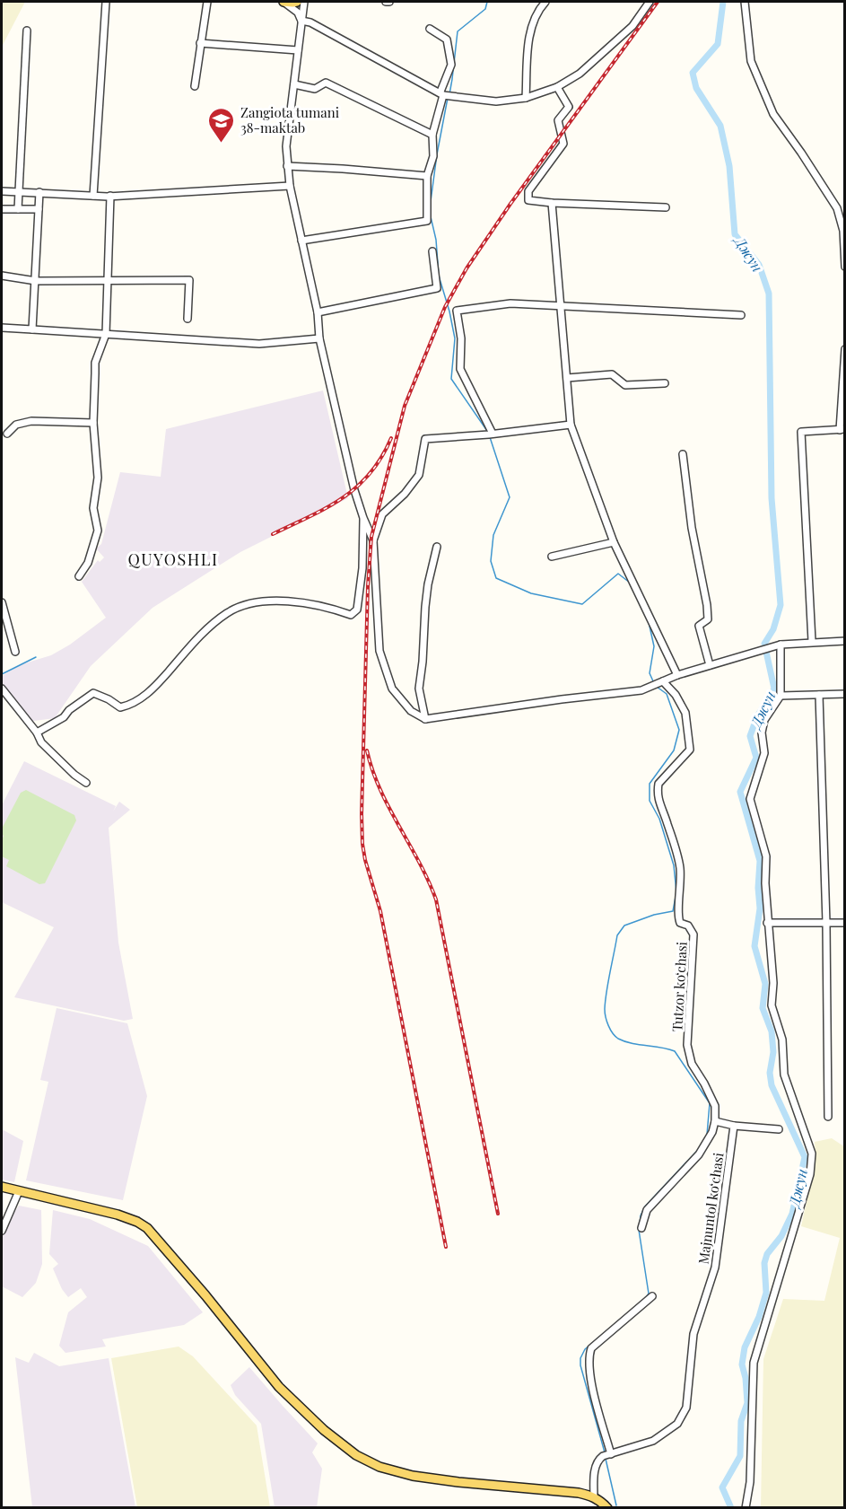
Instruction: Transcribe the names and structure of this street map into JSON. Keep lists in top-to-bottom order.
{
  "streets": {
    "street": ["Tutzor ko‘chasi", "Majnuntol ko‘chasi"]
  },
  "districts": ["QUYOSHLI"],
  "water": ["Джун"],
  "places": {
    "school or university": ["Zangiota tumani 38-maktab"]
  }
}
